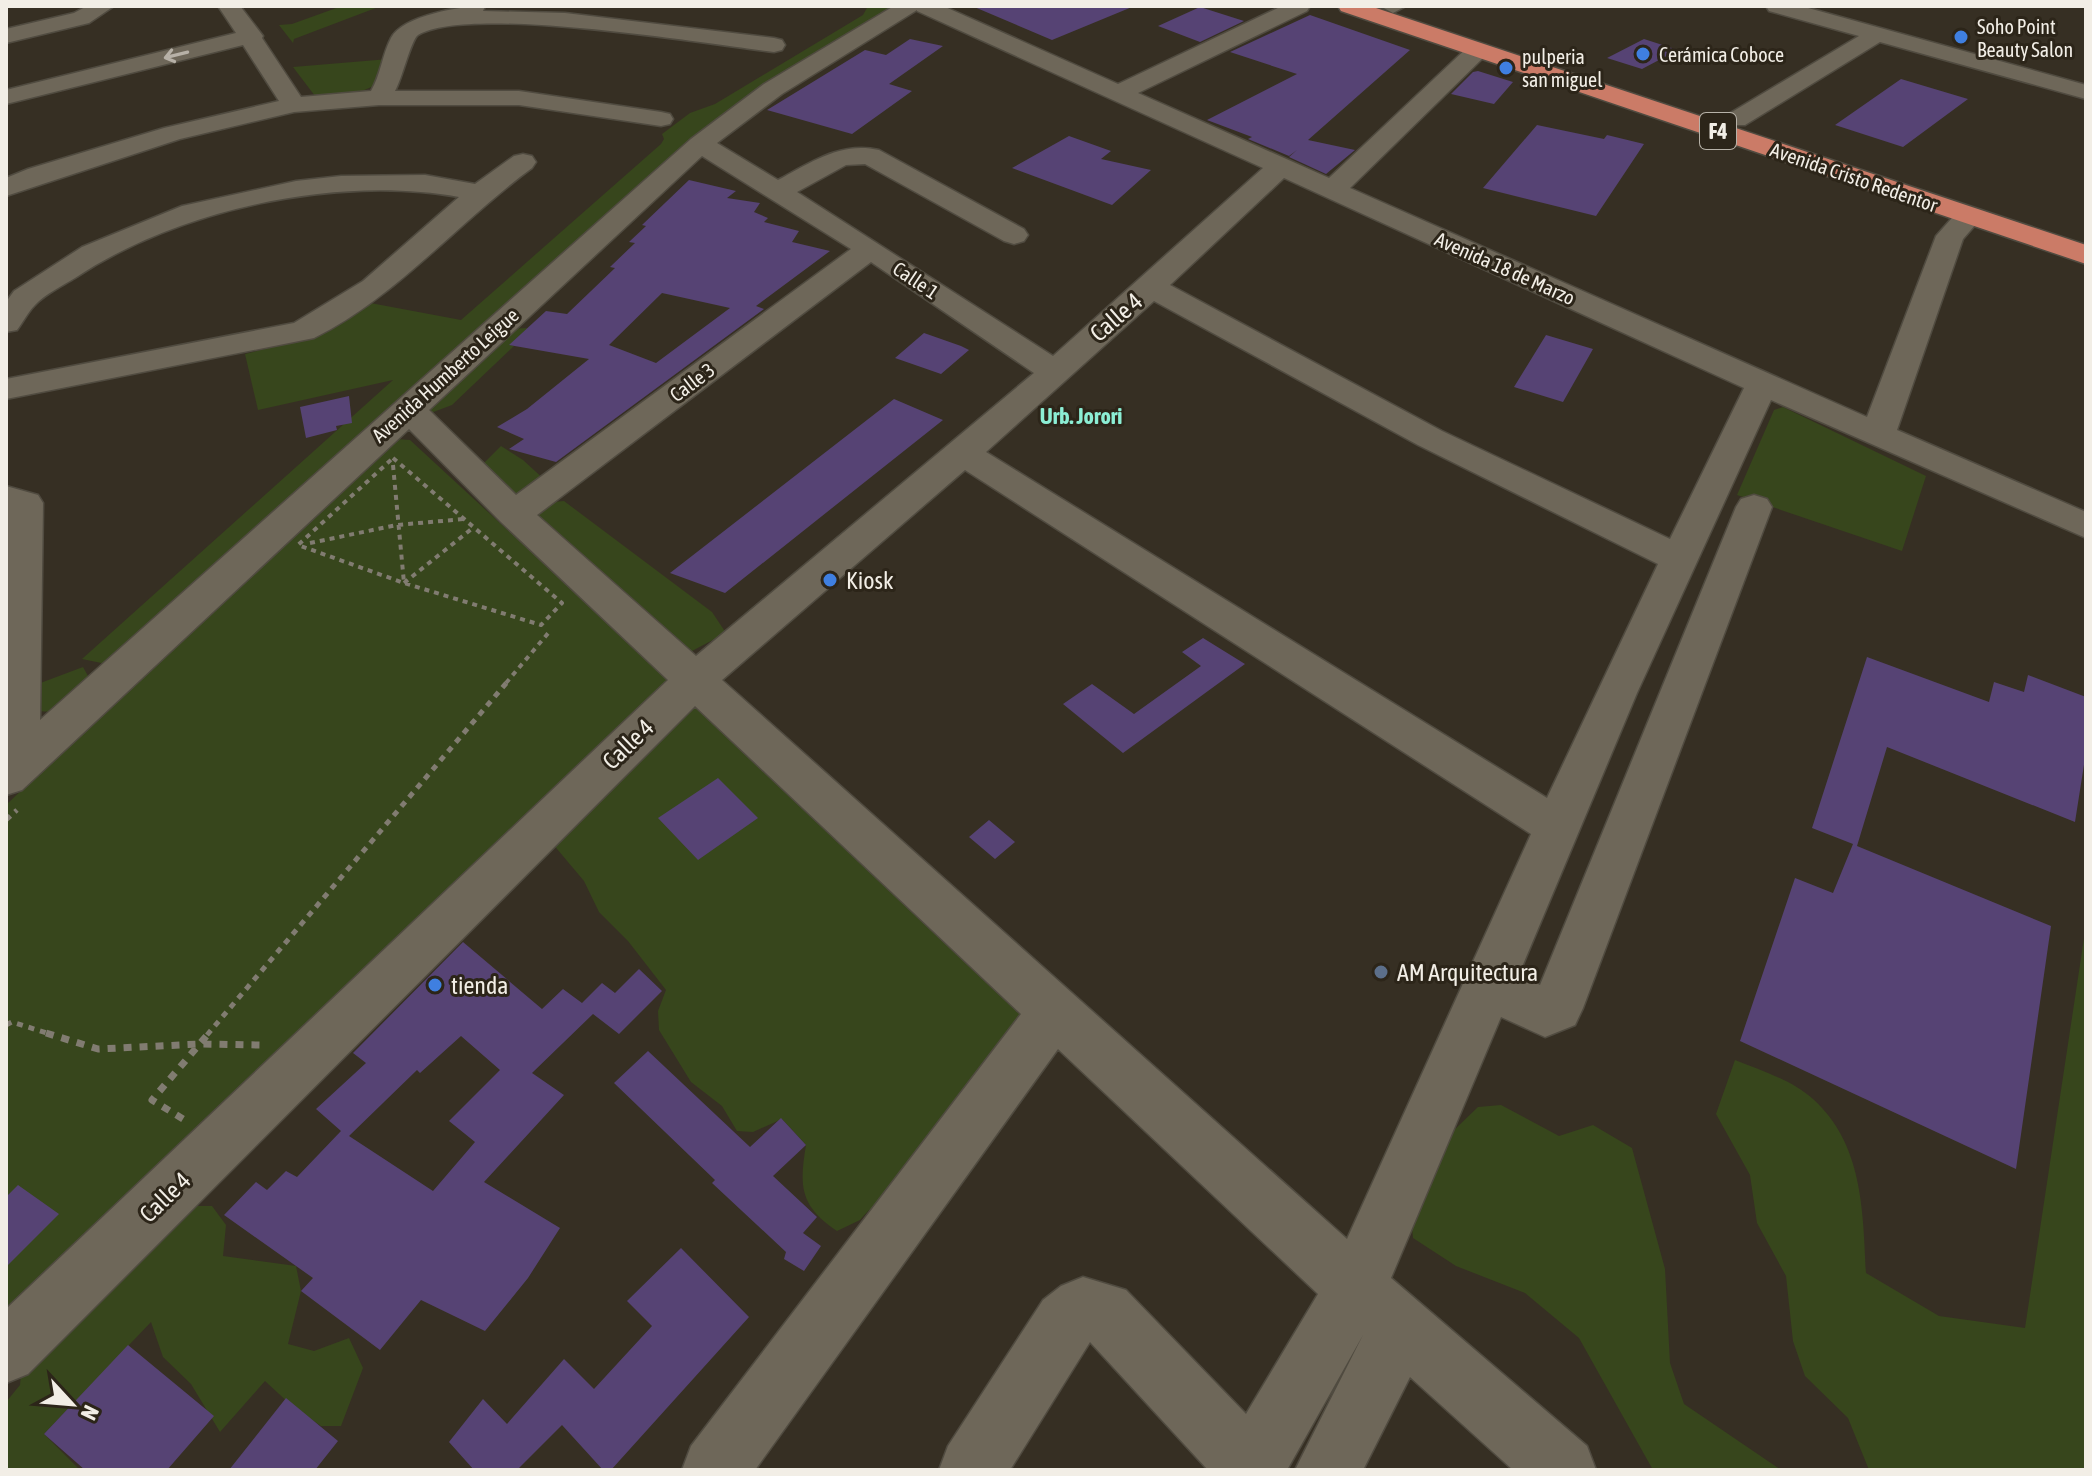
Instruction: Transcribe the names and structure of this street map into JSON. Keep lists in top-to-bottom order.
{
  "streets": {
    "highway": ["F4", "Avenida Cristo Redentor"],
    "street": [
      "Avenida 18 de Marzo",
      "Calle 1",
      "Calle 4",
      "Avenida Humberto Leigue",
      "Calle 3"
    ]
  },
  "crossings": [
    ["Avenida 18 de Marzo", "Calle 4"],
    ["Calle 1", "Calle 4"],
    ["Calle 1", "Avenida Humberto Leigue"],
    ["Calle 1", "Calle 3"]
  ],
  "districts": ["Urb. Jorori"],
  "places": [
    "Soho Point Beauty Salon",
    "Cerámica Coboce",
    "pulperia san miguel",
    "Kiosk",
    "AM Arquitectura",
    "tienda"
  ],
  "north": "bottom right"
}
